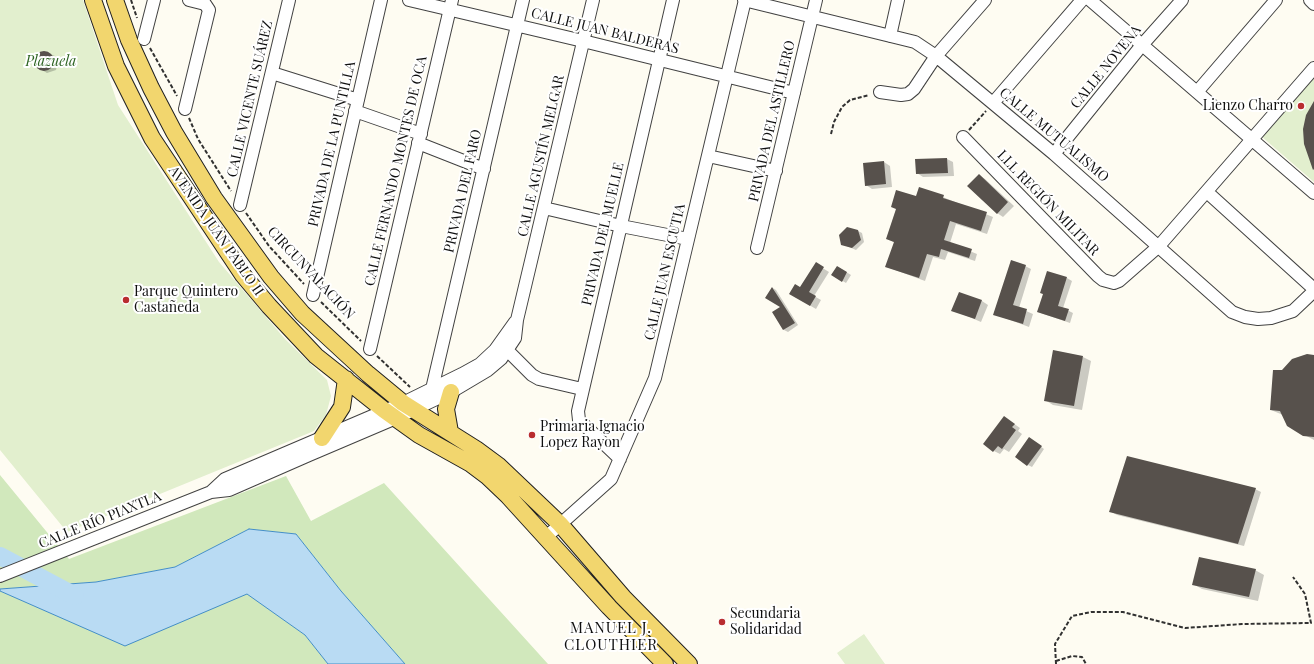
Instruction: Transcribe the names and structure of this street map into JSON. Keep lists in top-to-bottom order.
{
  "streets": {
    "main road": ["AVENIDA JUAN PABLO II"],
    "street": [
      "CALLE JUAN BALDERAS",
      "CALLE NOVENA",
      "CALLE VICENTE SUÁREZ",
      "PRIVADA DEL ASTILLERO",
      "CALLE MUTUALISMO",
      "PRIVADA DE LA PUNTILLA",
      "CALLE AGUSTÍN MELGAR",
      "CALLE FERNANDO MONTES DE OCA",
      "PRIVADA DEL FARO",
      "LLL REGIÓN MILITAR",
      "PRIVADA DEL MUELLE",
      "CALLE JUAN ESCUTIA",
      "CALLE RÍO PIAXTLA"
    ],
    "path": ["CIRCUNVALACIÓN"]
  },
  "crossings": [
    ["CALLE JUAN BALDERAS", "PRIVADA DEL ASTILLERO"],
    ["CALLE JUAN BALDERAS", "CALLE AGUSTÍN MELGAR"],
    ["CALLE JUAN BALDERAS", "CALLE FERNANDO MONTES DE OCA"],
    ["CALLE JUAN BALDERAS", "PRIVADA DEL FARO"],
    ["CALLE JUAN BALDERAS", "PRIVADA DEL MUELLE"],
    ["CALLE JUAN BALDERAS", "CALLE JUAN ESCUTIA"],
    ["CALLE NOVENA", "CALLE MUTUALISMO"],
    ["CALLE VICENTE SUÁREZ", "CIRCUNVALACIÓN"],
    ["PRIVADA DEL ASTILLERO", "CALLE MUTUALISMO"],
    ["CALLE MUTUALISMO", "LLL REGIÓN MILITAR"],
    ["CALLE MUTUALISMO", "CALLE JUAN ESCUTIA"],
    ["PRIVADA DE LA PUNTILLA", "CIRCUNVALACIÓN"],
    ["CALLE AGUSTÍN MELGAR", "PRIVADA DEL FARO"],
    ["CALLE AGUSTÍN MELGAR", "AVENIDA JUAN PABLO II"],
    ["CALLE AGUSTÍN MELGAR", "CIRCUNVALACIÓN"],
    ["CALLE AGUSTÍN MELGAR", "CALLE RÍO PIAXTLA"],
    ["CALLE FERNANDO MONTES DE OCA", "CIRCUNVALACIÓN"],
    ["AVENIDA JUAN PABLO II", "CALLE JUAN ESCUTIA"],
    ["AVENIDA JUAN PABLO II", "CIRCUNVALACIÓN"],
    ["AVENIDA JUAN PABLO II", "CALLE RÍO PIAXTLA"],
    ["PRIVADA DEL MUELLE", "CALLE JUAN ESCUTIA"],
    ["CIRCUNVALACIÓN", "CALLE RÍO PIAXTLA"]
  ],
  "districts": ["MANUEL J. CLOUTHIER"],
  "parks": ["Plazuela"],
  "places": [
    "Lienzo Charro",
    "Parque Quintero Castañeda",
    "Primaria Ignacio Lopez Rayon",
    "Secundaria Solidaridad"
  ]
}
